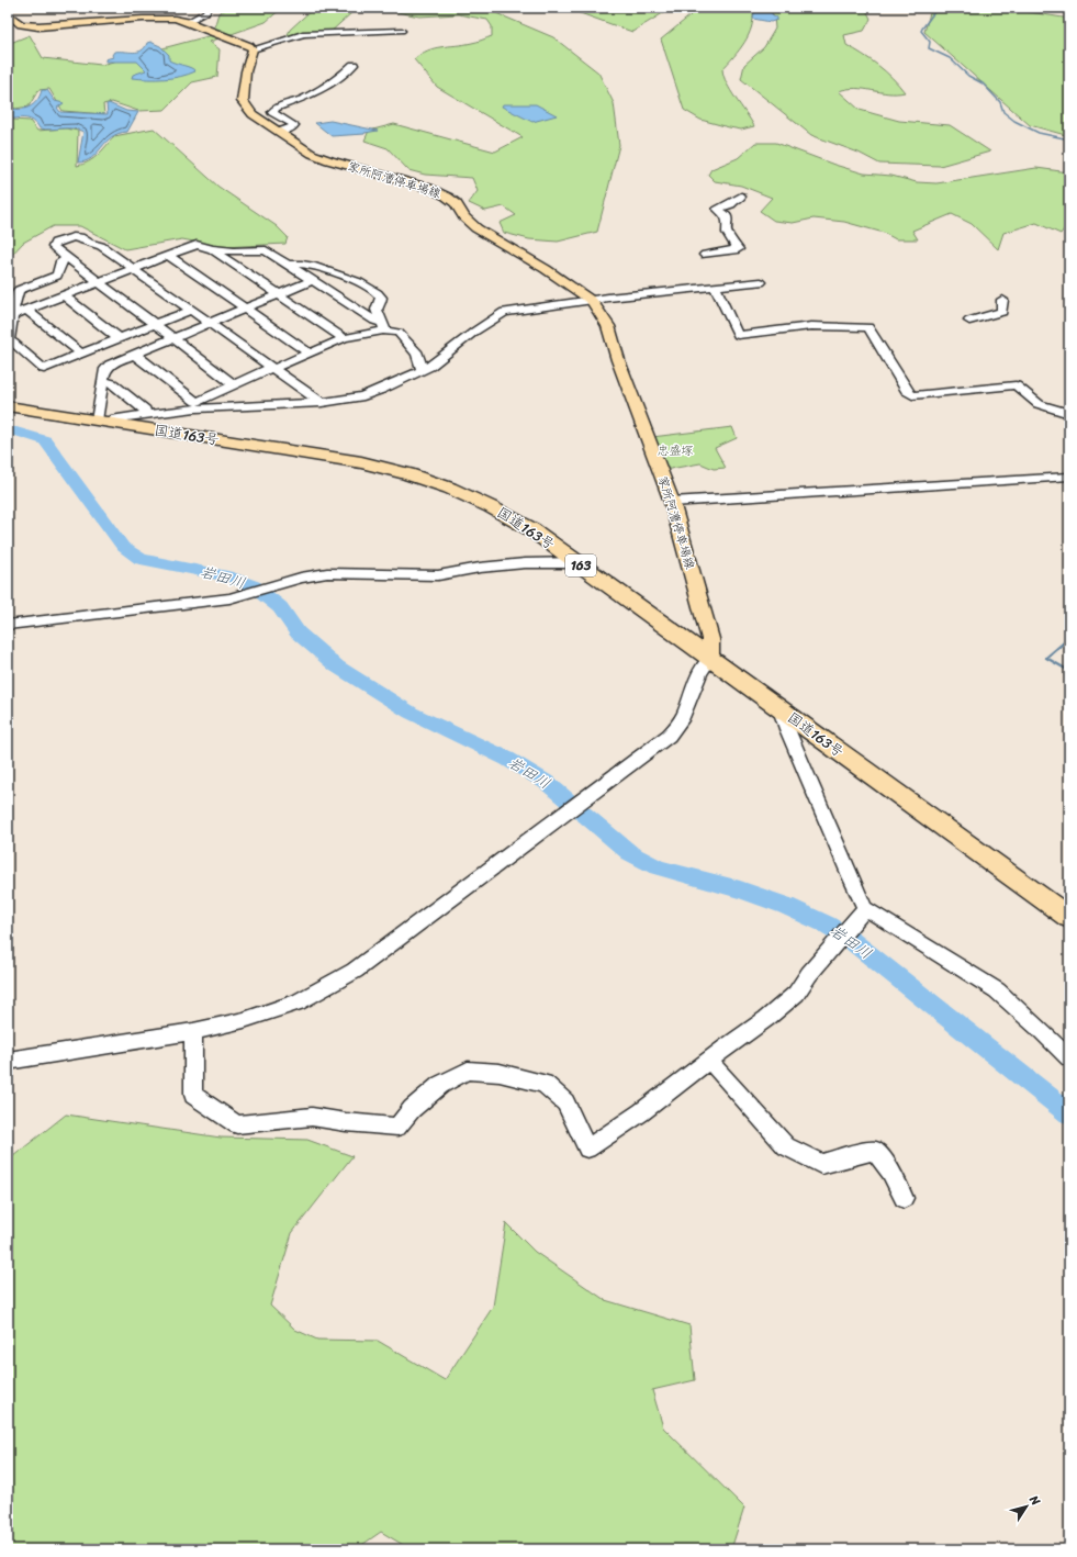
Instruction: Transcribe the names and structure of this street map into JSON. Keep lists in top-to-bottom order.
{
  "streets": {
    "highway": ["国道163号", "163"],
    "main road": ["家所阿漕停車場線"]
  },
  "crossings": [
    ["家所阿漕停車場線", "国道163号"]
  ],
  "water": ["岩田川"],
  "parks": ["忠盛塚"],
  "north": "top right"
}
